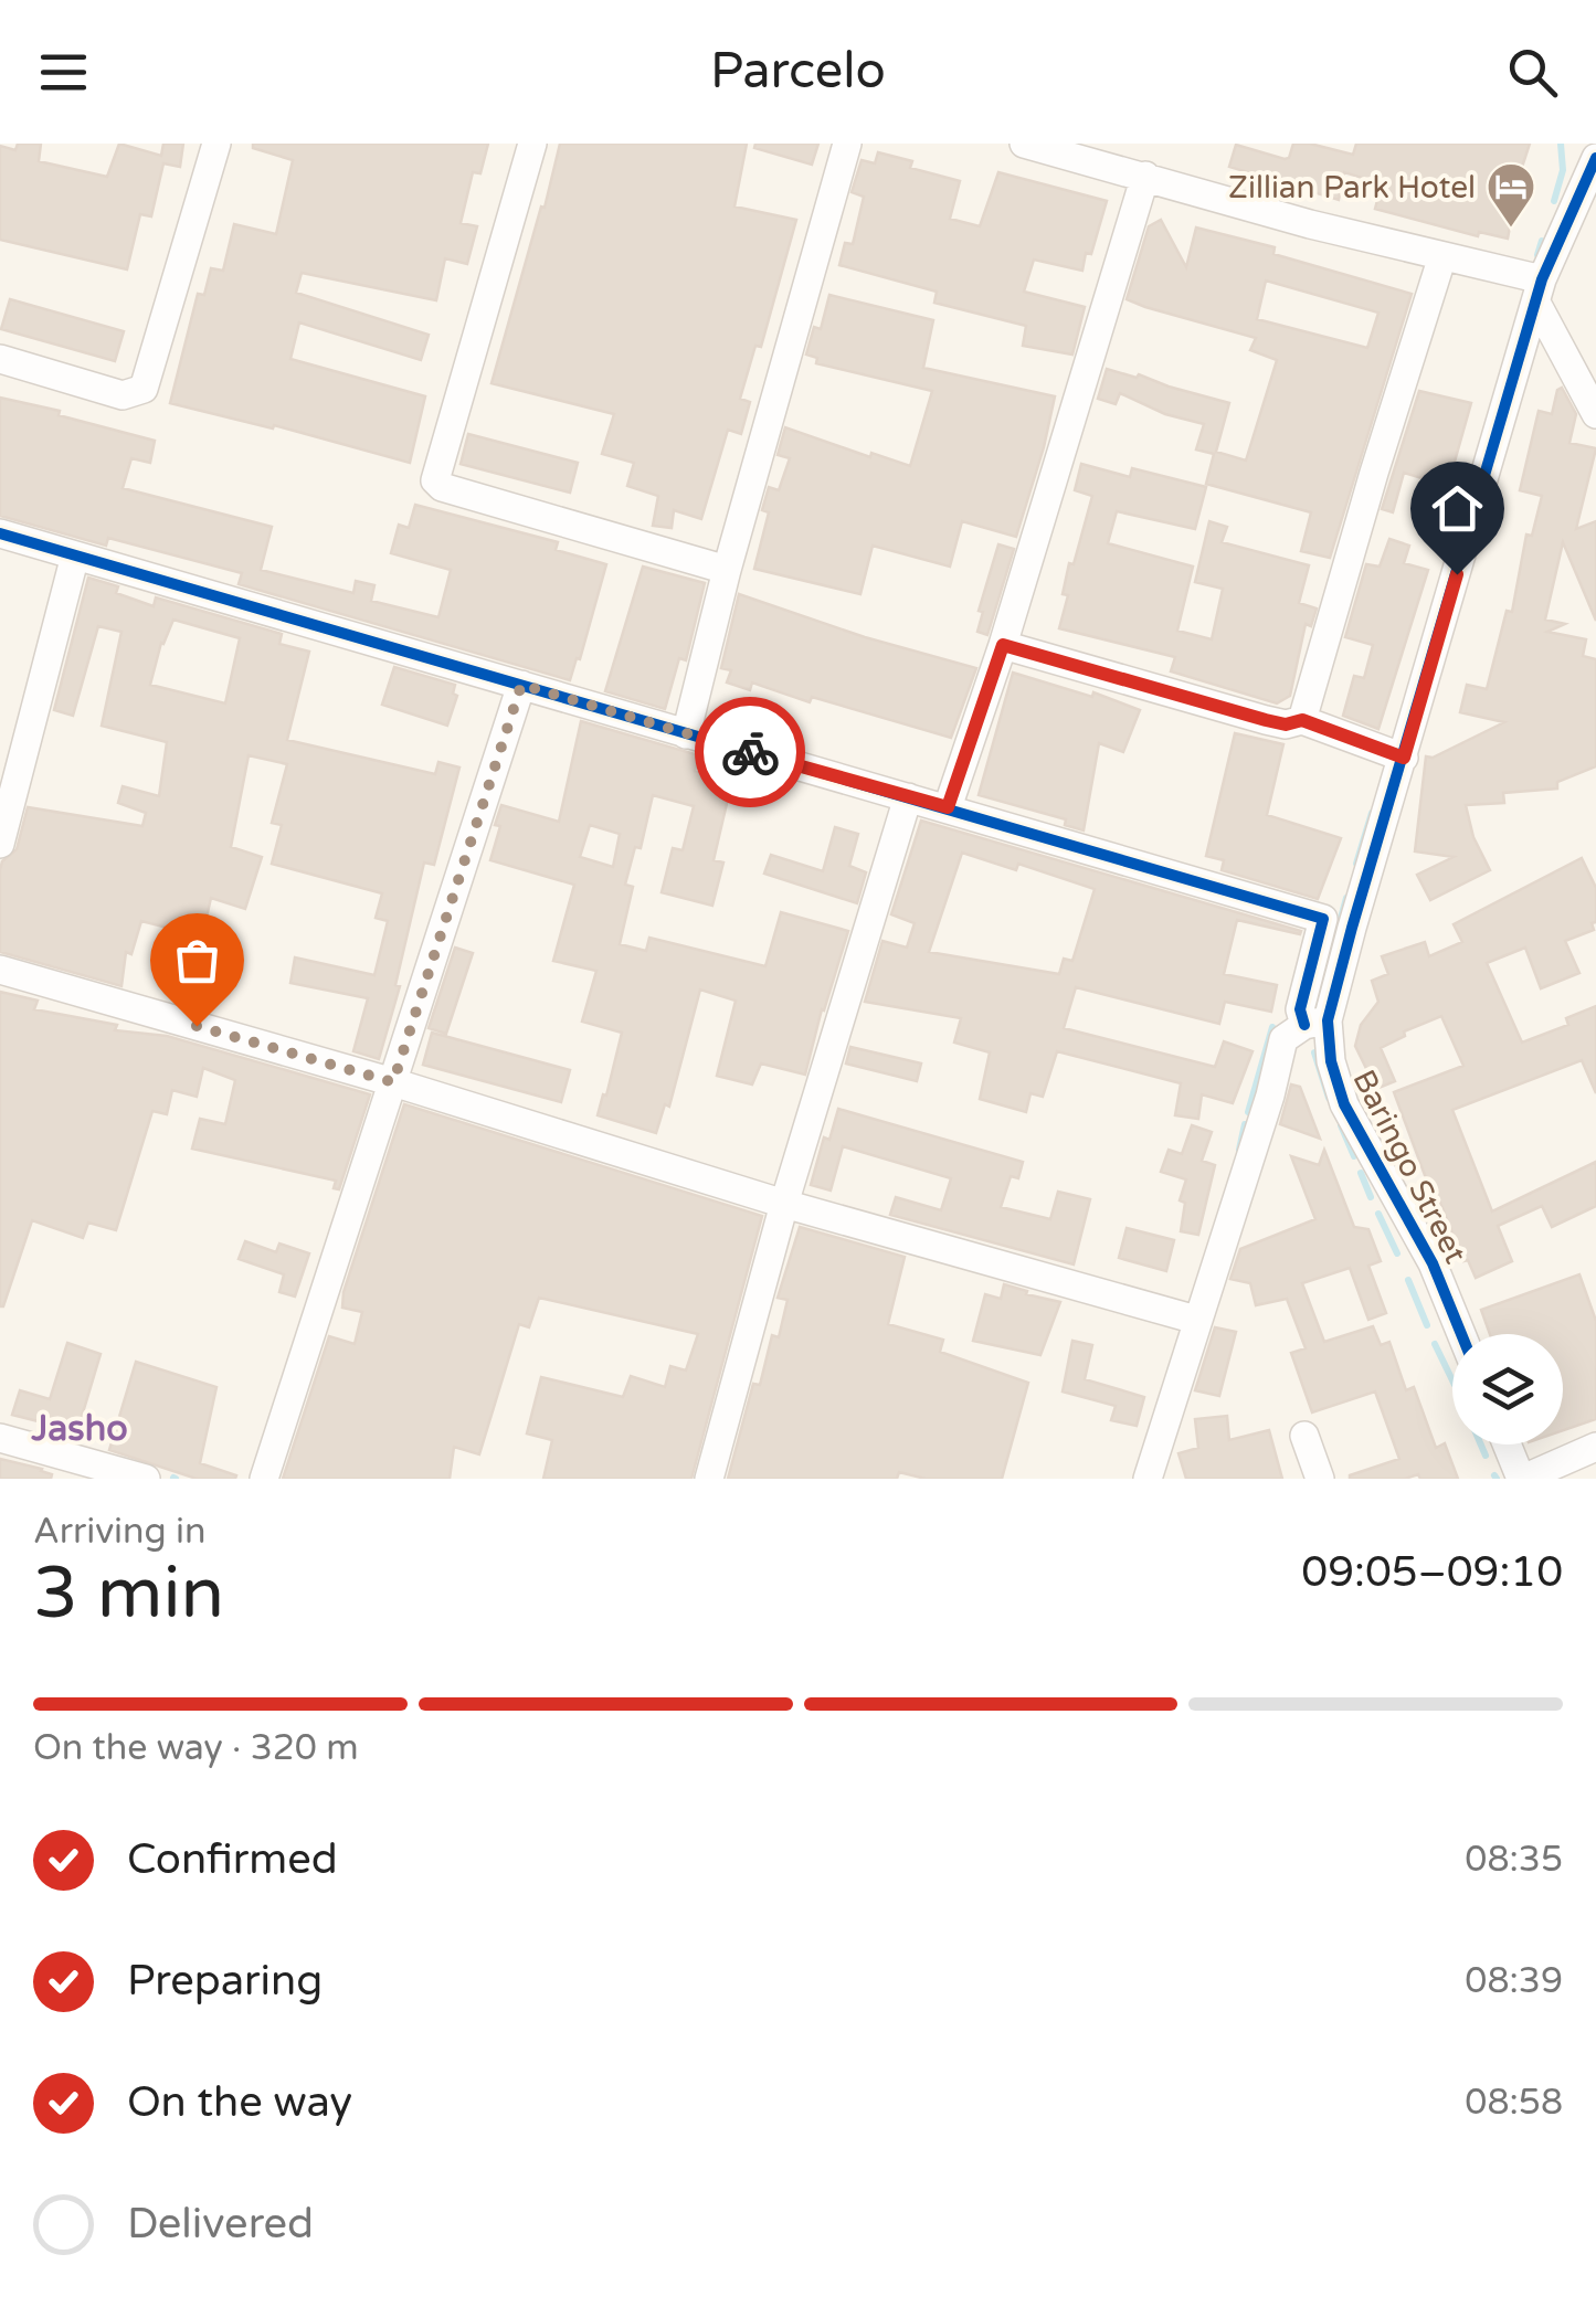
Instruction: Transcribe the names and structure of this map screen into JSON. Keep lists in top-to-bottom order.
{
  "streets": {
    "street": ["Baringo Street"]
  },
  "districts": ["Jasho"],
  "places": {
    "hotel": ["Zillian Park Hotel"]
  },
  "page": {
    "header": "Parcelo",
    "heading": ["3 min", "Arriving in", "09:05–09:10"],
    "bar": "On the way · 320 m",
    "list": [
      ["Confirmed", "08:35"],
      ["Preparing", "08:39"],
      ["On the way", "08:58"],
      "Delivered"
    ]
  }
}
